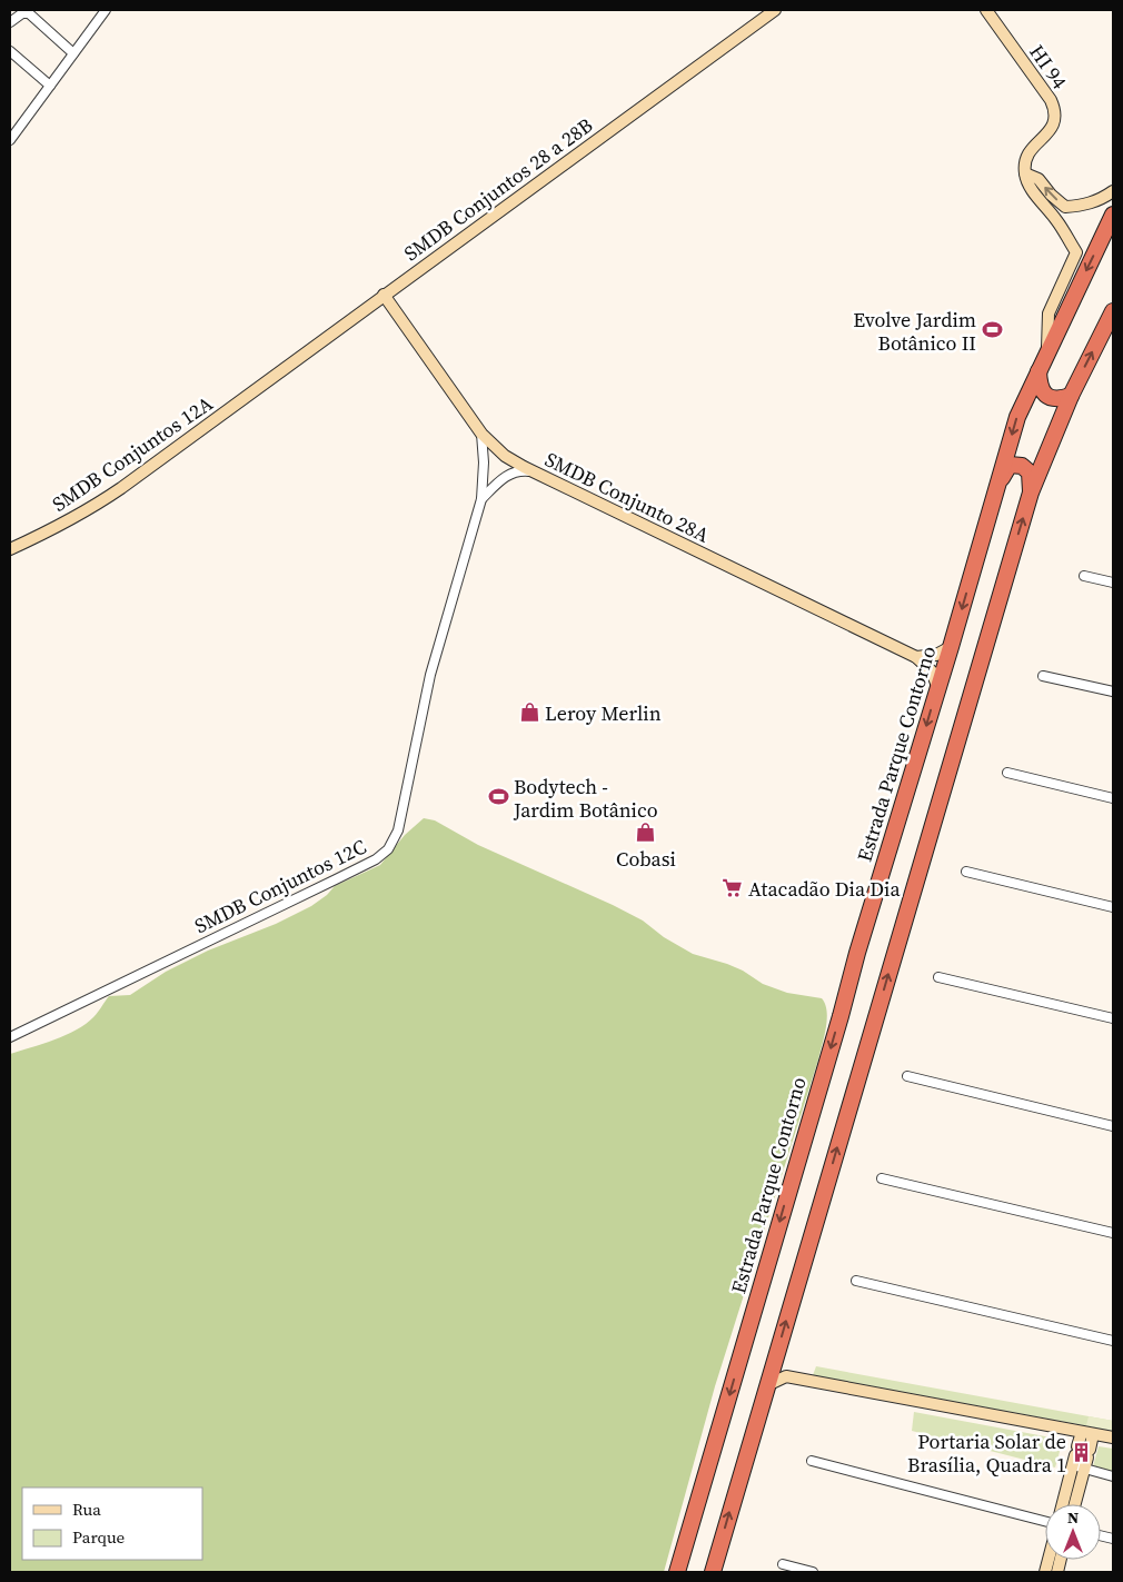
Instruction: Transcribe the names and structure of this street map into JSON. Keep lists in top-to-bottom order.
{
  "streets": {
    "highway": ["Estrada Parque Contorno"],
    "street": [
      "HI 94",
      "SMDB Conjuntos 28 a 28B",
      "SMDB Conjuntos 12A",
      "SMDB Conjunto 28A",
      "SMDB Conjuntos 12C"
    ]
  },
  "crossings": [
    ["SMDB Conjuntos 28 a 28B", "SMDB Conjuntos 12A"],
    ["SMDB Conjuntos 28 a 28B", "SMDB Conjunto 28A"],
    ["SMDB Conjunto 28A", "SMDB Conjuntos 12C"]
  ],
  "places": {
    "sports": ["Evolve Jardim Botânico II", "Bodytech - Jardim Botânico"],
    "shop": ["Leroy Merlin", "Cobasi"],
    "supermarket": ["Atacadão Dia Dia"],
    "building": ["Portaria Solar de Brasília, Quadra 1"]
  },
  "legend": ["Rua", "Parque"],
  "north": "top"
}
